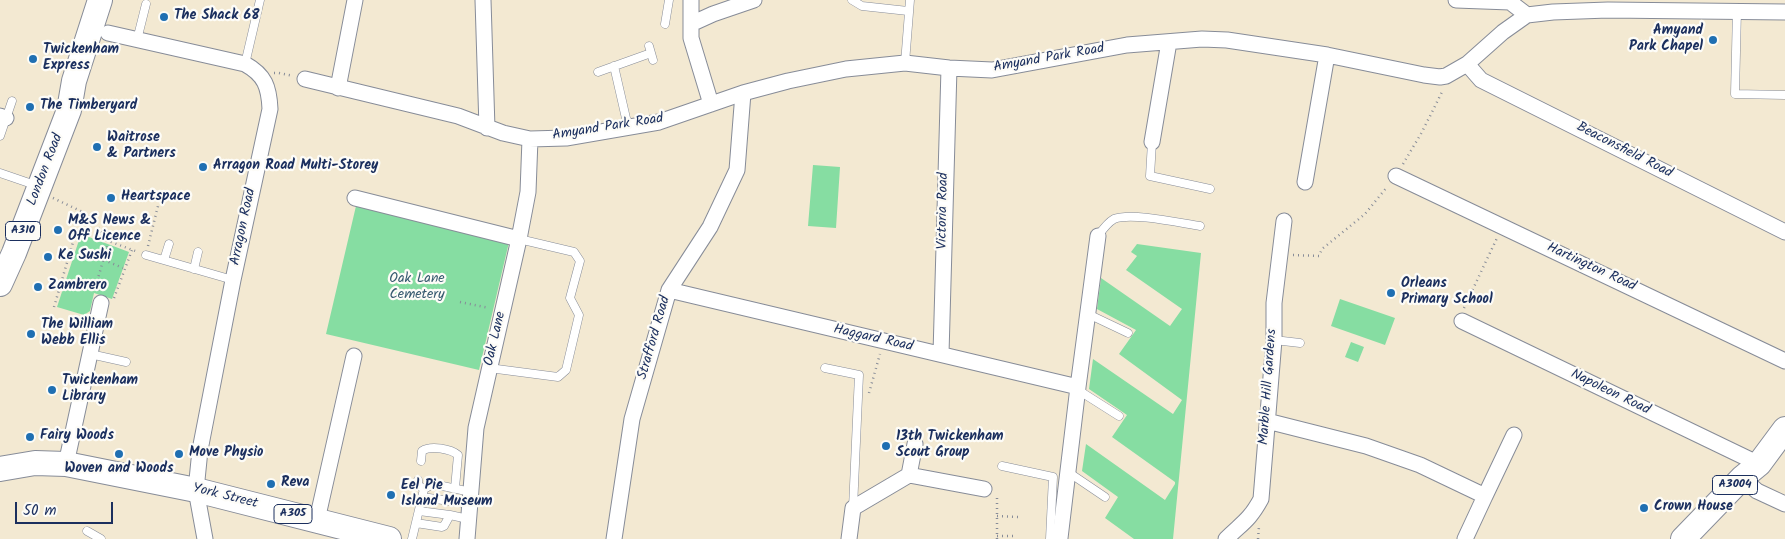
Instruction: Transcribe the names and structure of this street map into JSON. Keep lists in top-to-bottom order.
{
  "streets": {
    "main road": [
      "London Road",
      "A310",
      "A3004",
      "York Street",
      "A305"
    ],
    "street": [
      "Amyand Park Road",
      "Beaconsfield Road",
      "Victoria Road",
      "Arragon Road",
      "Hartington Road",
      "Strafford Road",
      "Oak Lane",
      "Haggard Road",
      "Marble Hill Gardens",
      "Napoleon Road"
    ]
  },
  "crossings": [
    ["Amyand Park Road", "Victoria Road"],
    ["Amyand Park Road", "Strafford Road"],
    ["Amyand Park Road", "Oak Lane"],
    ["Victoria Road", "Haggard Road"],
    ["Arragon Road", "York Street"],
    ["Strafford Road", "Haggard Road"],
    ["Napoleon Road", "A3004"]
  ],
  "parks": ["Oak Lane Cemetery"],
  "places": [
    "The Shack 68",
    "Amyand Park Chapel",
    "Twickenham Express",
    "The Timberyard",
    "Waitrose & Partners",
    "Arragon Road Multi-Storey",
    "Heartspace",
    "M&S News & Off Licence",
    "Ke Sushi",
    "Zambrero",
    "Orleans Primary School",
    "The William Webb Ellis",
    "Twickenham Library",
    "Fairy Woods",
    "13th Twickenham Scout Group",
    "Woven and Woods",
    "Move Physio",
    "Reva",
    "Eel Pie Island Museum",
    "Crown House"
  ],
  "scale_bar": "50 m"
}
